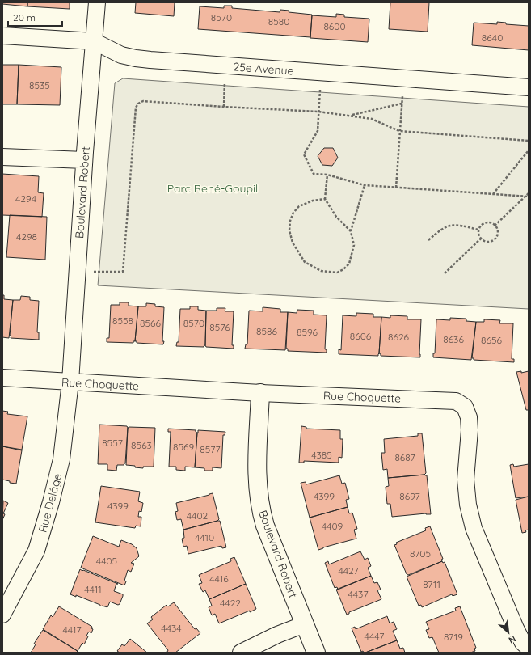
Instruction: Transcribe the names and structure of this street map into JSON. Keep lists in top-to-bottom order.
{
  "streets": {
    "street": [
      "25e Avenue",
      "Boulevard Robert",
      "Rue Choquette",
      "Rue Delâge"
    ]
  },
  "crossings": [
    ["25e Avenue", "Boulevard Robert"],
    ["Boulevard Robert", "Rue Choquette"],
    ["Boulevard Robert", "Rue Delâge"],
    ["Rue Choquette", "Rue Delâge"]
  ],
  "parks": ["Parc René-Goupil"],
  "house_numbers": [
    "8570",
    "8580",
    "8600",
    "8640",
    "8535",
    "4294",
    "4298",
    "8558",
    "8566",
    "8570",
    "8576",
    "8586",
    "8596",
    "8606",
    "8626",
    "8636",
    "8656",
    "8557",
    "8563",
    "8569",
    "8577",
    "4385",
    "8687",
    "4399",
    "8697",
    "4399",
    "4402",
    "4409",
    "4410",
    "8705",
    "4405",
    "4427",
    "4416",
    "8711",
    "4411",
    "4437",
    "4422",
    "4434",
    "4417",
    "4447",
    "8719"
  ],
  "scale_bar": "20 m",
  "north": "bottom right"
}
